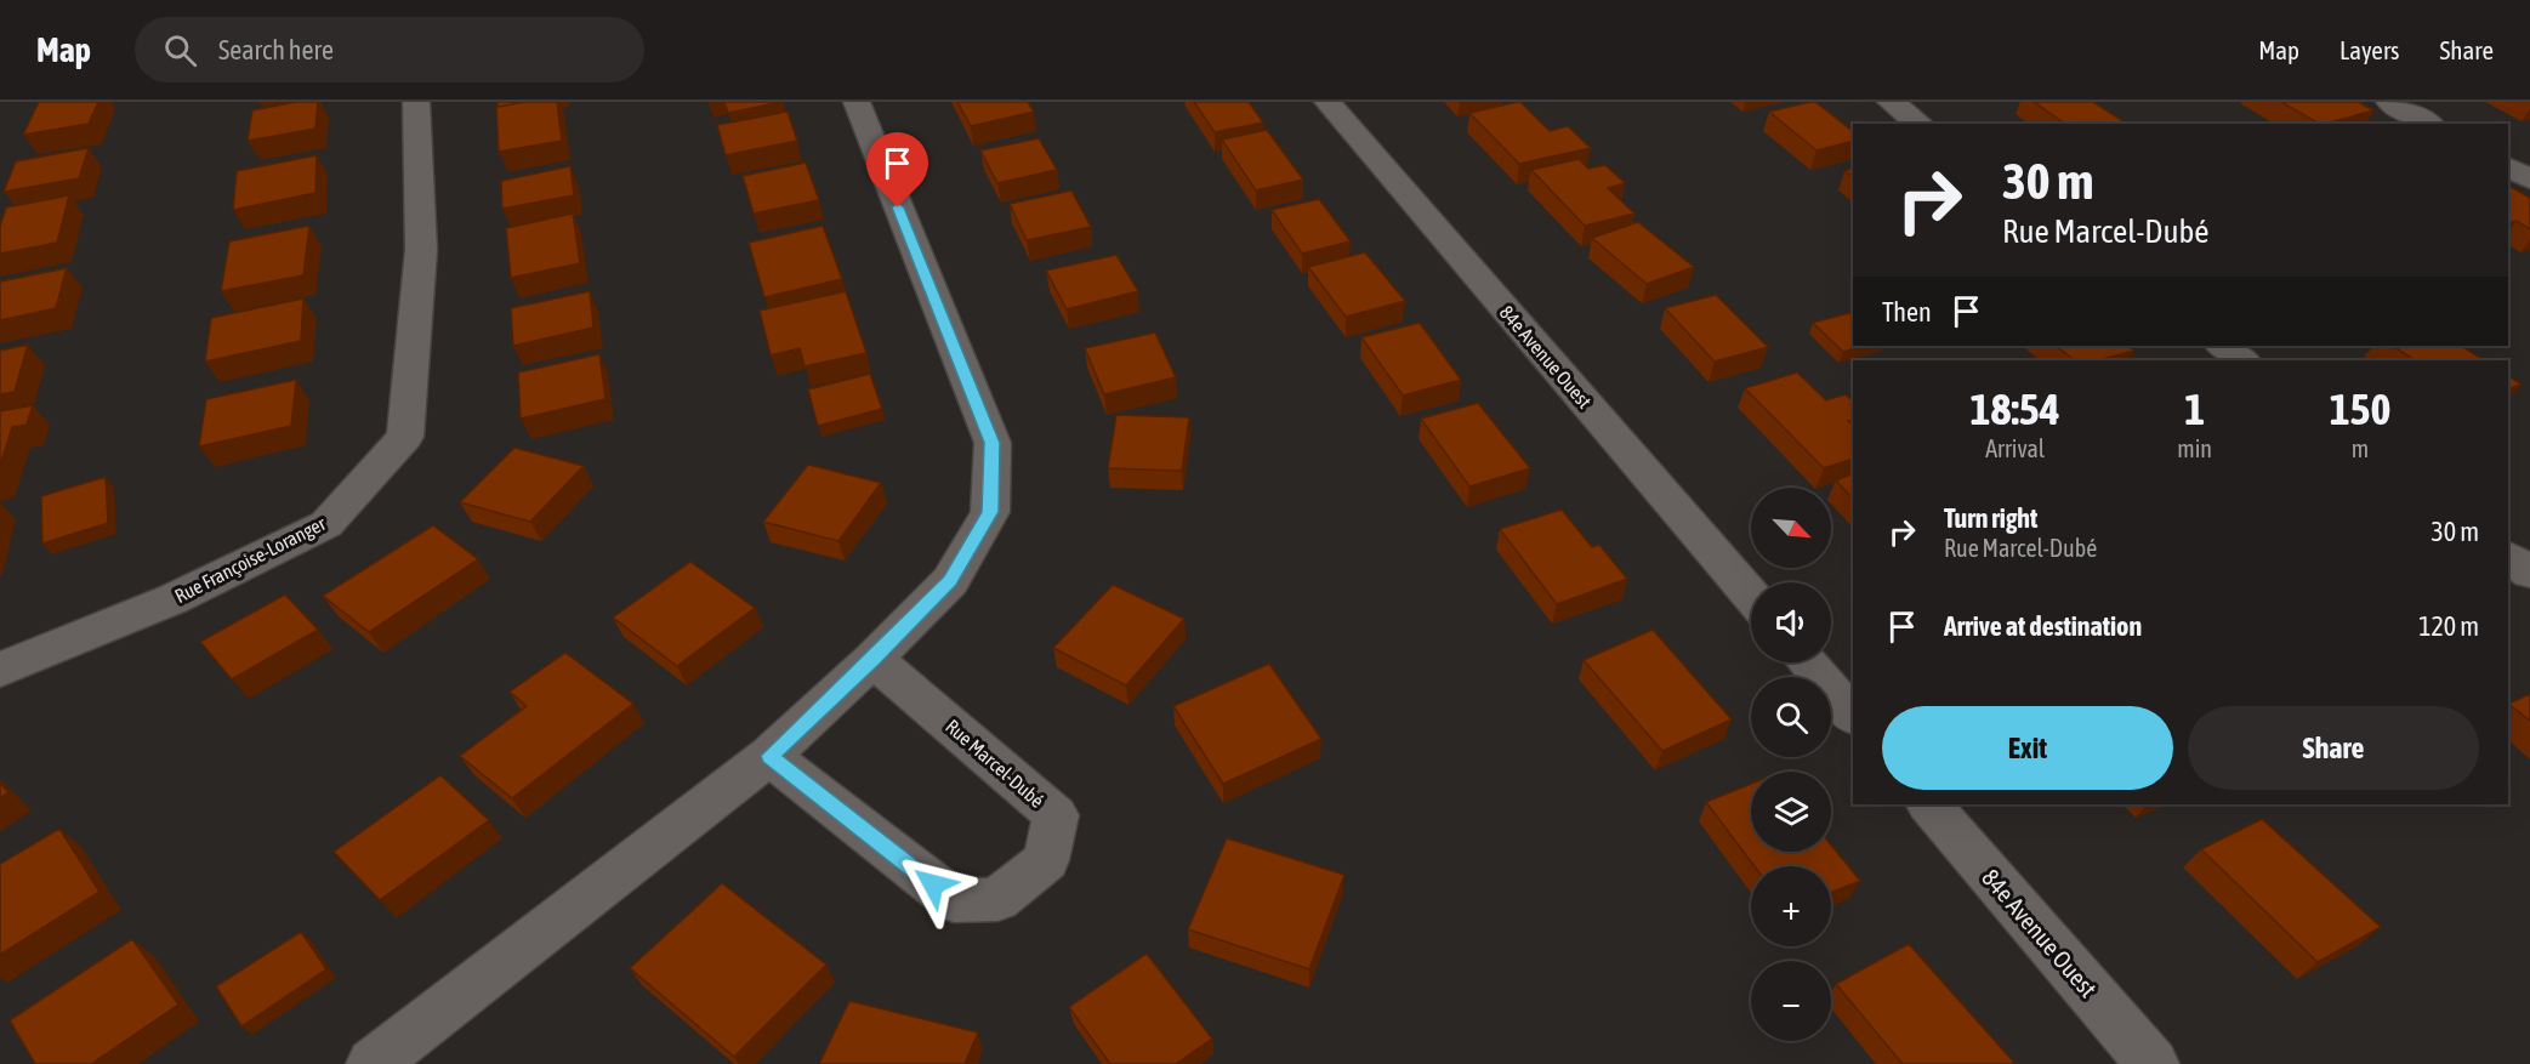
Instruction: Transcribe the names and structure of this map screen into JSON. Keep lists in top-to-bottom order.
{
  "streets": {
    "street": ["84e Avenue Ouest", "Rue Françoise-Loranger", "Rue Marcel-Dubé"]
  },
  "north": "bottom right",
  "page": {
    "header": "Map",
    "search": "Search here",
    "nav": ["Map", "Layers", "Share"],
    "turn": ["30 m", "Rue Marcel-Dubé"],
    "then": "Then",
    "eta": [
      "18:54",
      "Arrival",
      "1",
      "min",
      "150",
      "m"
    ],
    "list": [
      {
        "name": "Turn right",
        "note": "Rue Marcel-Dubé",
        "value": "30 m"
      },
      {
        "name": "Arrive at destination",
        "value": "120 m"
      }
    ],
    "map_buttons": ["+", "−"],
    "buttons": ["Exit", "Share"]
  }
}
